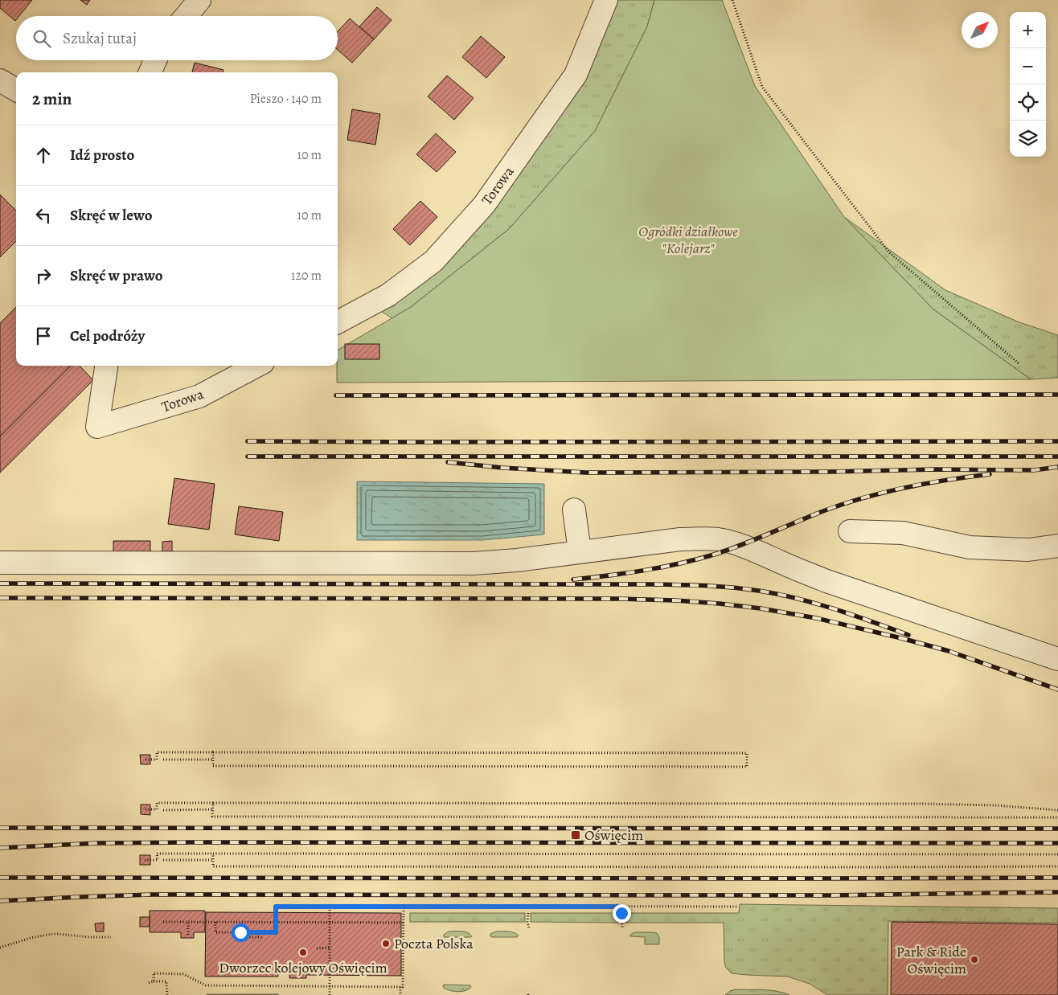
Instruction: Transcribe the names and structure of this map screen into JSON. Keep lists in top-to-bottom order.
{
  "streets": {
    "street": ["Torowa"]
  },
  "parks": ["Ogródki działkowe \"Kolejarz\""],
  "places": {
    "transit": ["Oświęcim"],
    "other": ["Poczta Polska", "Dworzec kolejowy Oświęcim", "Park & Ride Oświęcim"]
  },
  "north": "top right",
  "page": {
    "map_buttons": ["+", "−"],
    "search": "Szukaj tutaj",
    "heading": ["2 min", "Pieszo · 140 m"],
    "list": [
      ["Idź prosto", "10 m"],
      ["Skręć w lewo", "10 m"],
      ["Skręć w prawo", "120 m"],
      "Cel podróży"
    ]
  }
}
